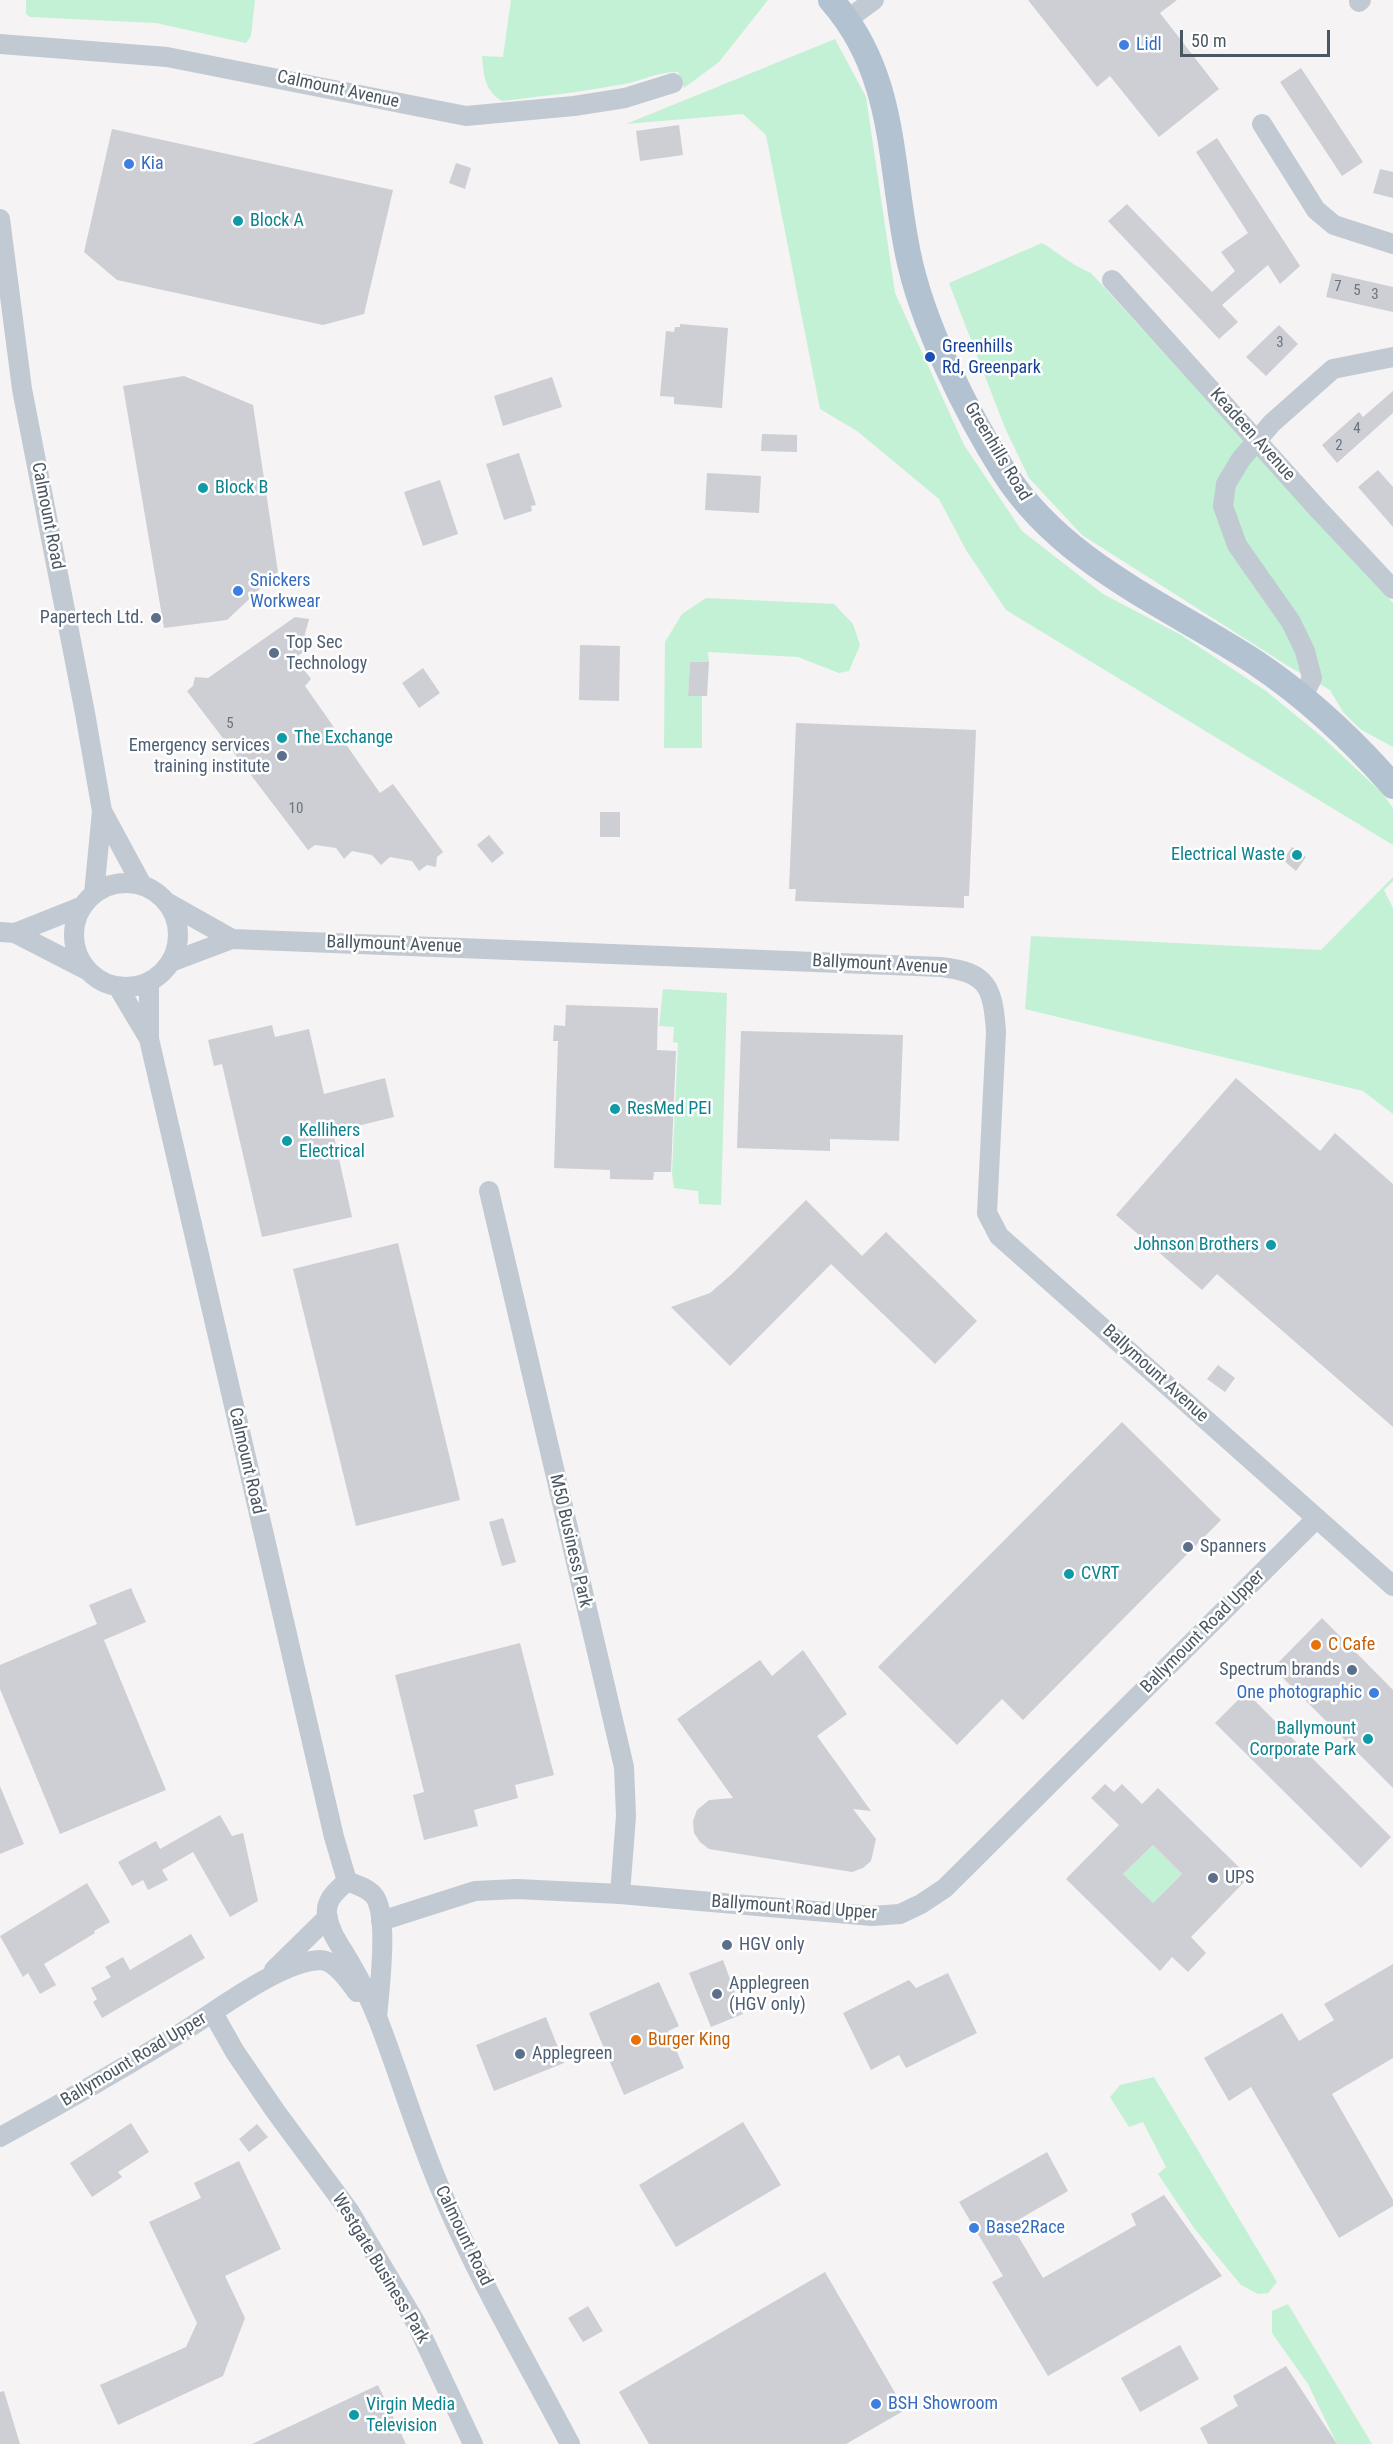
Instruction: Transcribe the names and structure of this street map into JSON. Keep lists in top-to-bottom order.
{
  "streets": {
    "main road": ["Greenhills Road"],
    "street": [
      "Calmount Avenue",
      "Keadeen Avenue",
      "Calmount Road",
      "Ballymount Avenue",
      "M50 Business Park",
      "Ballymount Road Upper",
      "Westgate Business Park"
    ]
  },
  "crossings": [
    ["Calmount Road", "Ballymount Avenue"],
    ["Calmount Road", "Ballymount Road Upper"],
    ["Ballymount Avenue", "Ballymount Road Upper"],
    ["M50 Business Park", "Ballymount Road Upper"],
    ["Ballymount Road Upper", "Westgate Business Park"]
  ],
  "places": [
    "Lidl",
    "Kia",
    "Block A",
    "Greenhills Rd, Greenpark",
    "Block B",
    "Snickers Workwear",
    "Papertech Ltd.",
    "Top Sec Technology",
    "The Exchange",
    "Emergency services training institute",
    "Electrical Waste",
    "ResMed PEI",
    "Kellihers Electrical",
    "Johnson Brothers",
    "Spanners",
    "CVRT",
    "C Cafe",
    "Spectrum brands",
    "One photographic",
    "Ballymount Corporate Park",
    "UPS",
    "HGV only",
    "Applegreen (HGV only)",
    "Burger King",
    "Applegreen",
    "Base2Race",
    "BSH Showroom",
    "Virgin Media Television"
  ],
  "house_numbers": [
    "7",
    "5",
    "3",
    "3",
    "4",
    "2",
    "5",
    "10"
  ],
  "scale_bar": "50 m"
}
